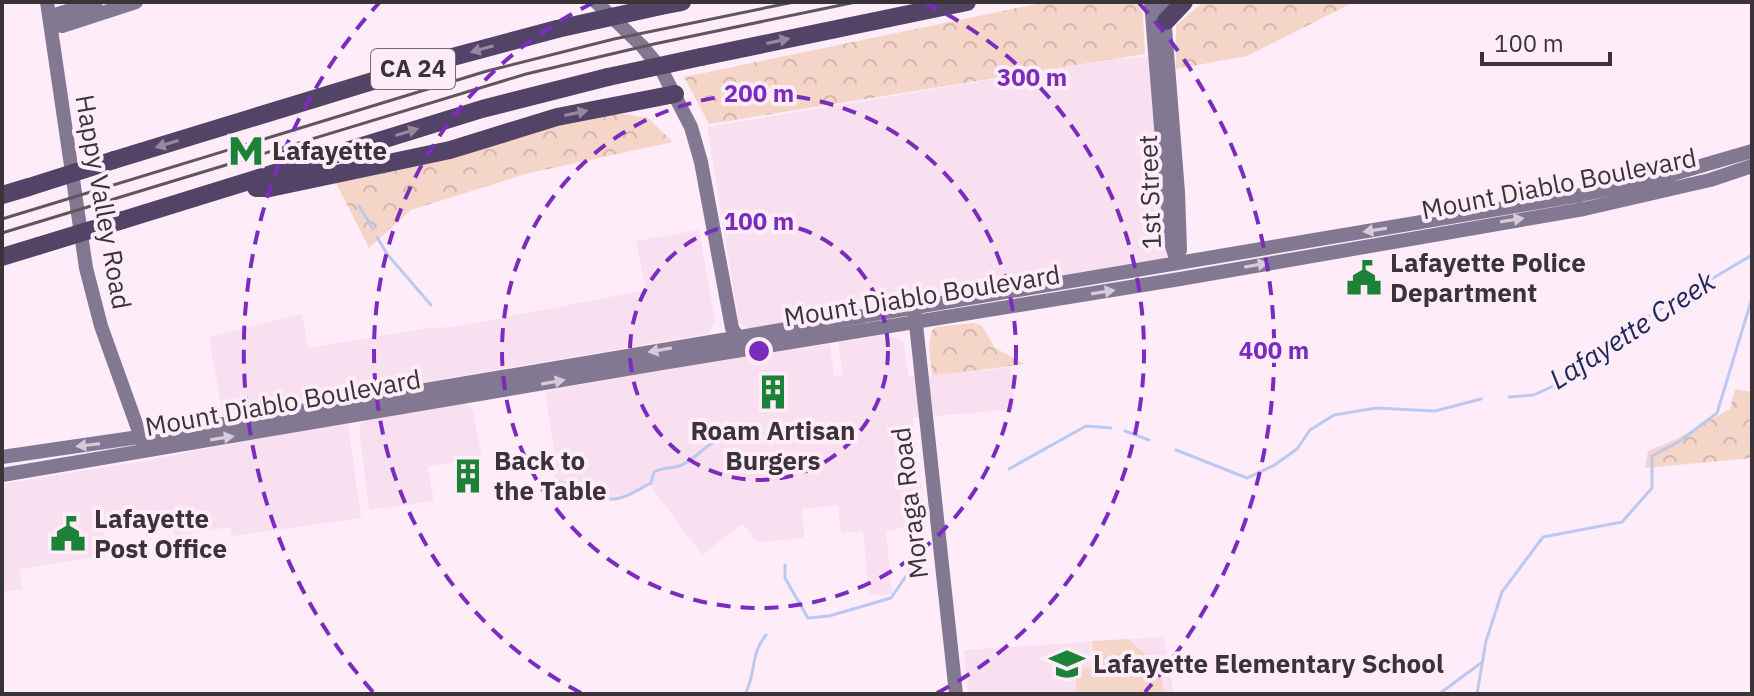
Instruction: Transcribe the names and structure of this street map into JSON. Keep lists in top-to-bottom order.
{
  "streets": {
    "highway": ["CA 24"],
    "main road": [
      "Mount Diablo Boulevard",
      "1st Street",
      "Happy Valley Road",
      "Moraga Road"
    ]
  },
  "crossings": [
    ["Mount Diablo Boulevard", "1st Street"],
    ["Mount Diablo Boulevard", "Happy Valley Road"],
    ["Mount Diablo Boulevard", "Moraga Road"]
  ],
  "water": ["Lafayette Creek"],
  "places": {
    "metro station": ["Lafayette"],
    "public building": ["Lafayette Police Department", "Lafayette Post Office"],
    "building": ["Roam Artisan Burgers", "Back to the Table"],
    "school or university": ["Lafayette Elementary School"]
  },
  "scale_bar": "100 m",
  "rings": [
    "300 m",
    "200 m",
    "100 m",
    "400 m"
  ]
}
